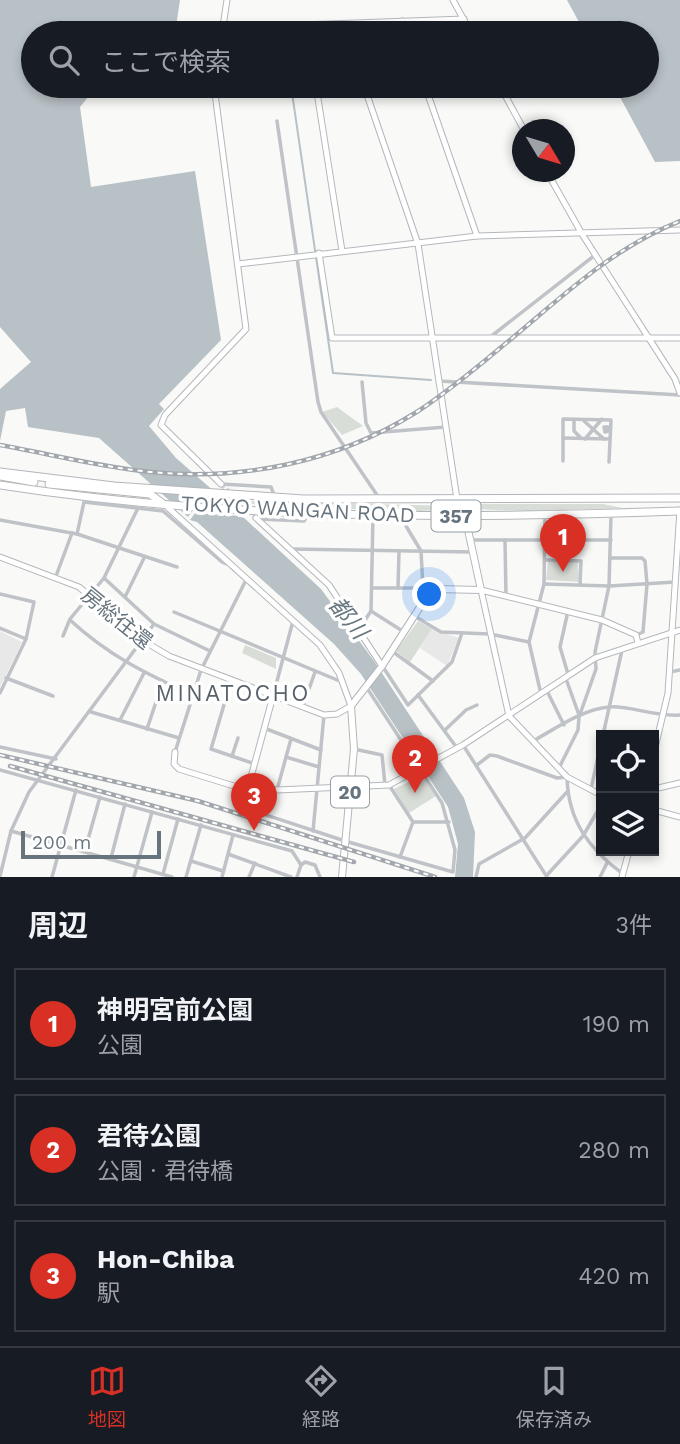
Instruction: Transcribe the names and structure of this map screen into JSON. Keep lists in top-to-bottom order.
{
  "streets": {
    "highway": ["TOKYO WANGAN ROAD", "357"],
    "main road": ["20"],
    "street": ["房総往還"]
  },
  "districts": ["MINATOCHO"],
  "water": ["都川"],
  "scale_bar": "200 m",
  "north": "bottom right",
  "page": {
    "search": "ここで検索",
    "pins": ["1", "2", "3"],
    "scale": "200 m",
    "heading": ["周辺", "3件"],
    "list": [
      {
        "mark": "1",
        "name": "神明宮前公園",
        "note": "公園",
        "value": "190 m"
      },
      {
        "mark": "2",
        "name": "君待公園",
        "note": "公園 · 君待橋",
        "value": "280 m"
      },
      {
        "mark": "3",
        "name": "Hon-Chiba",
        "note": "駅",
        "value": "420 m"
      }
    ],
    "nav": ["地図", "経路", "保存済み"]
  }
}
